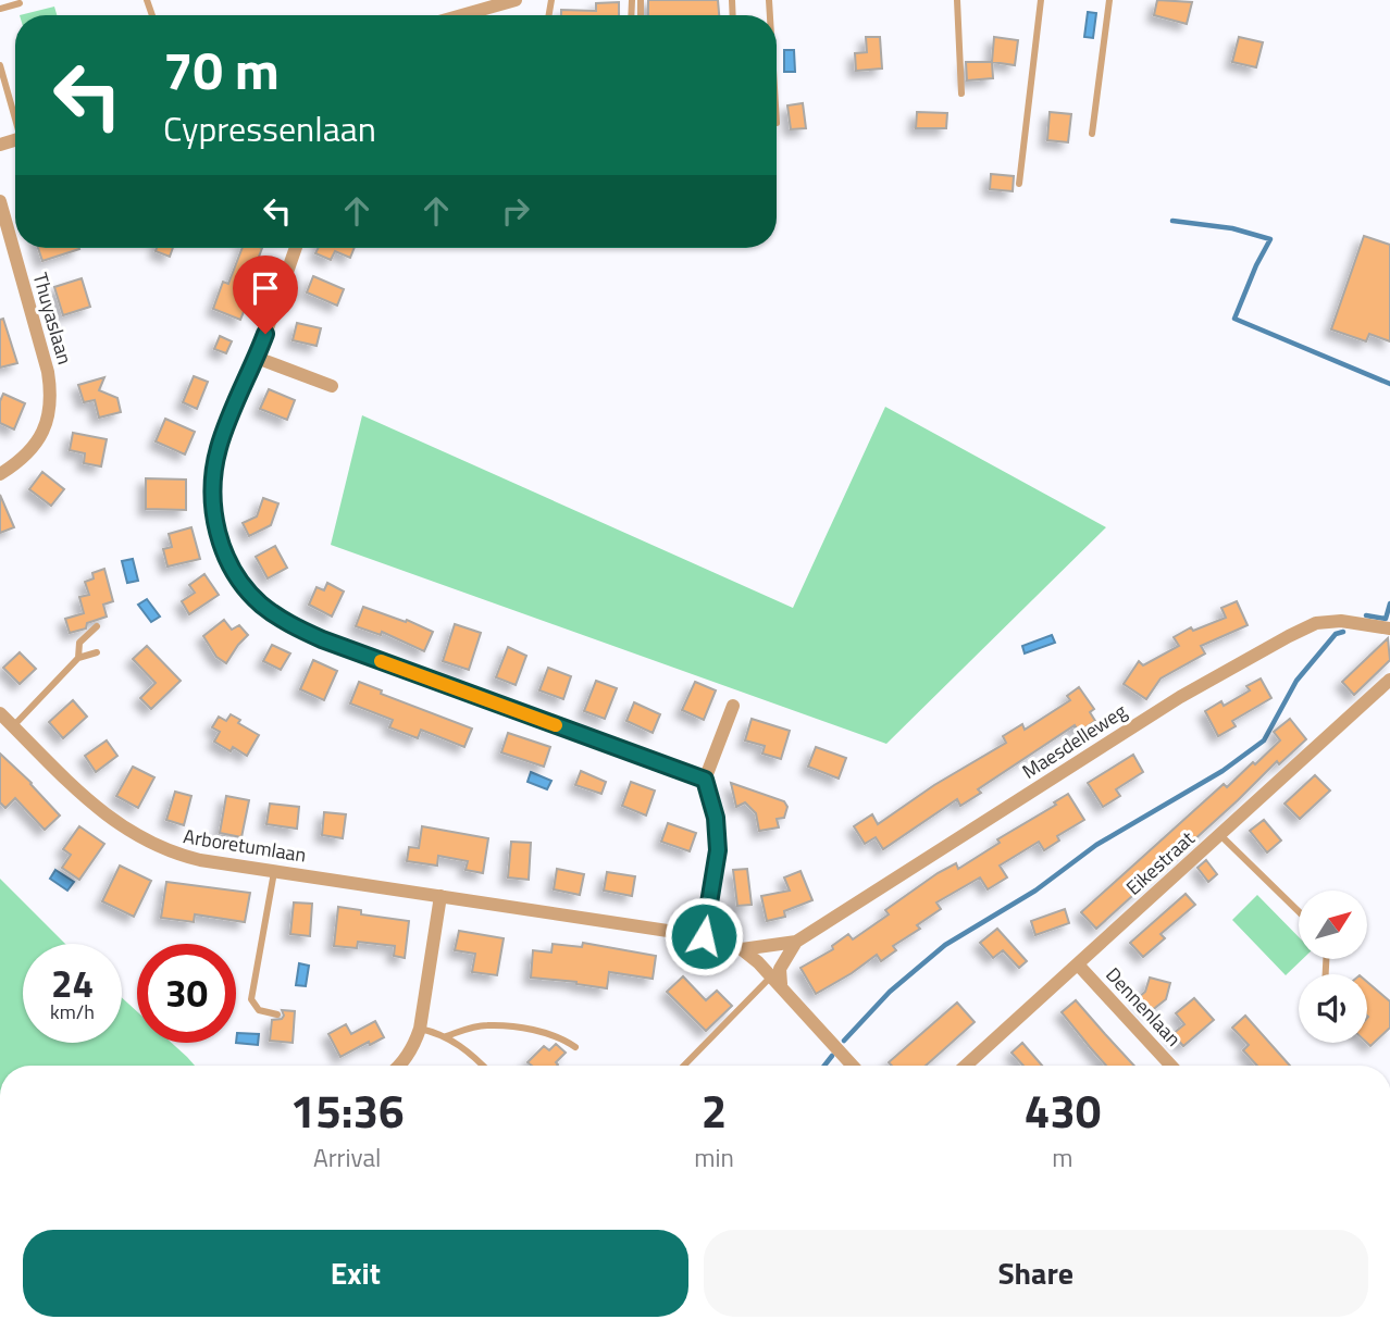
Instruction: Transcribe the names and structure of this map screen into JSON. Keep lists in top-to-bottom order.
{
  "streets": {
    "street": [
      "Thuyaslaan",
      "Maesdelleweg",
      "Arboretumlaan",
      "Eikestraat",
      "Dennenlaan"
    ]
  },
  "crossings": [
    ["Maesdelleweg", "Arboretumlaan"],
    ["Eikestraat", "Dennenlaan"]
  ],
  "north": "top right",
  "page": {
    "turn": ["70 m", "Cypressenlaan"],
    "speed": "24 km/h",
    "limit": "30",
    "eta": [
      "15:36",
      "Arrival",
      "2",
      "min",
      "430",
      "m"
    ],
    "buttons": ["Exit", "Share"]
  }
}
